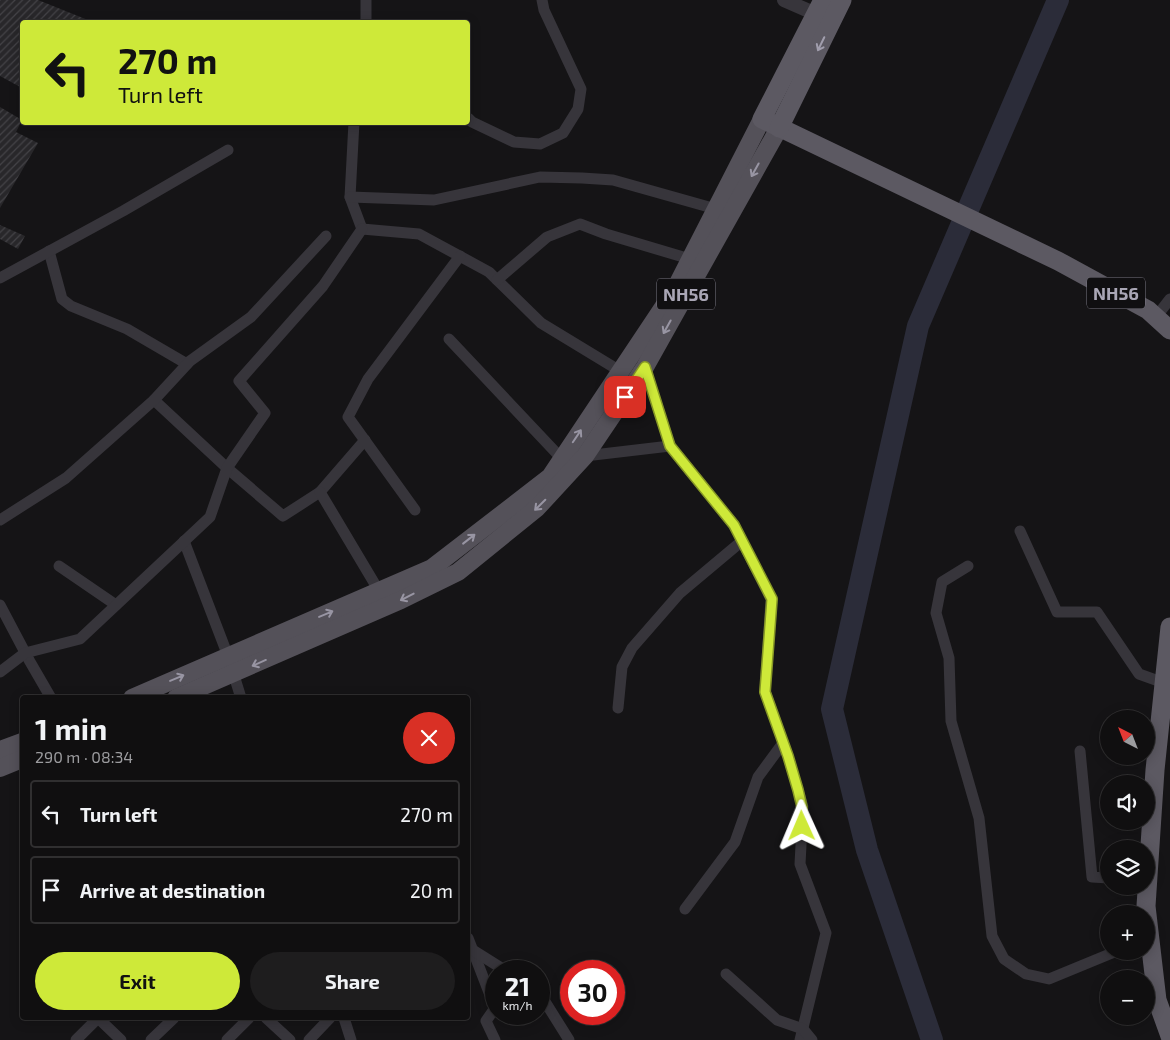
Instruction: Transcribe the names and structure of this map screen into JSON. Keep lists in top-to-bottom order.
{
  "streets": {
    "highway": ["NH56"]
  },
  "north": "top left",
  "page": {
    "turn": ["270 m", "Turn left"],
    "heading": ["1 min", "290 m · 08:34"],
    "map_buttons": ["+", "−"],
    "list": [
      {
        "name": "Turn left",
        "value": "270 m"
      },
      {
        "name": "Arrive at destination",
        "value": "20 m"
      }
    ],
    "buttons": ["Exit", "Share"],
    "speed": "21 km/h",
    "limit": "30"
  }
}
